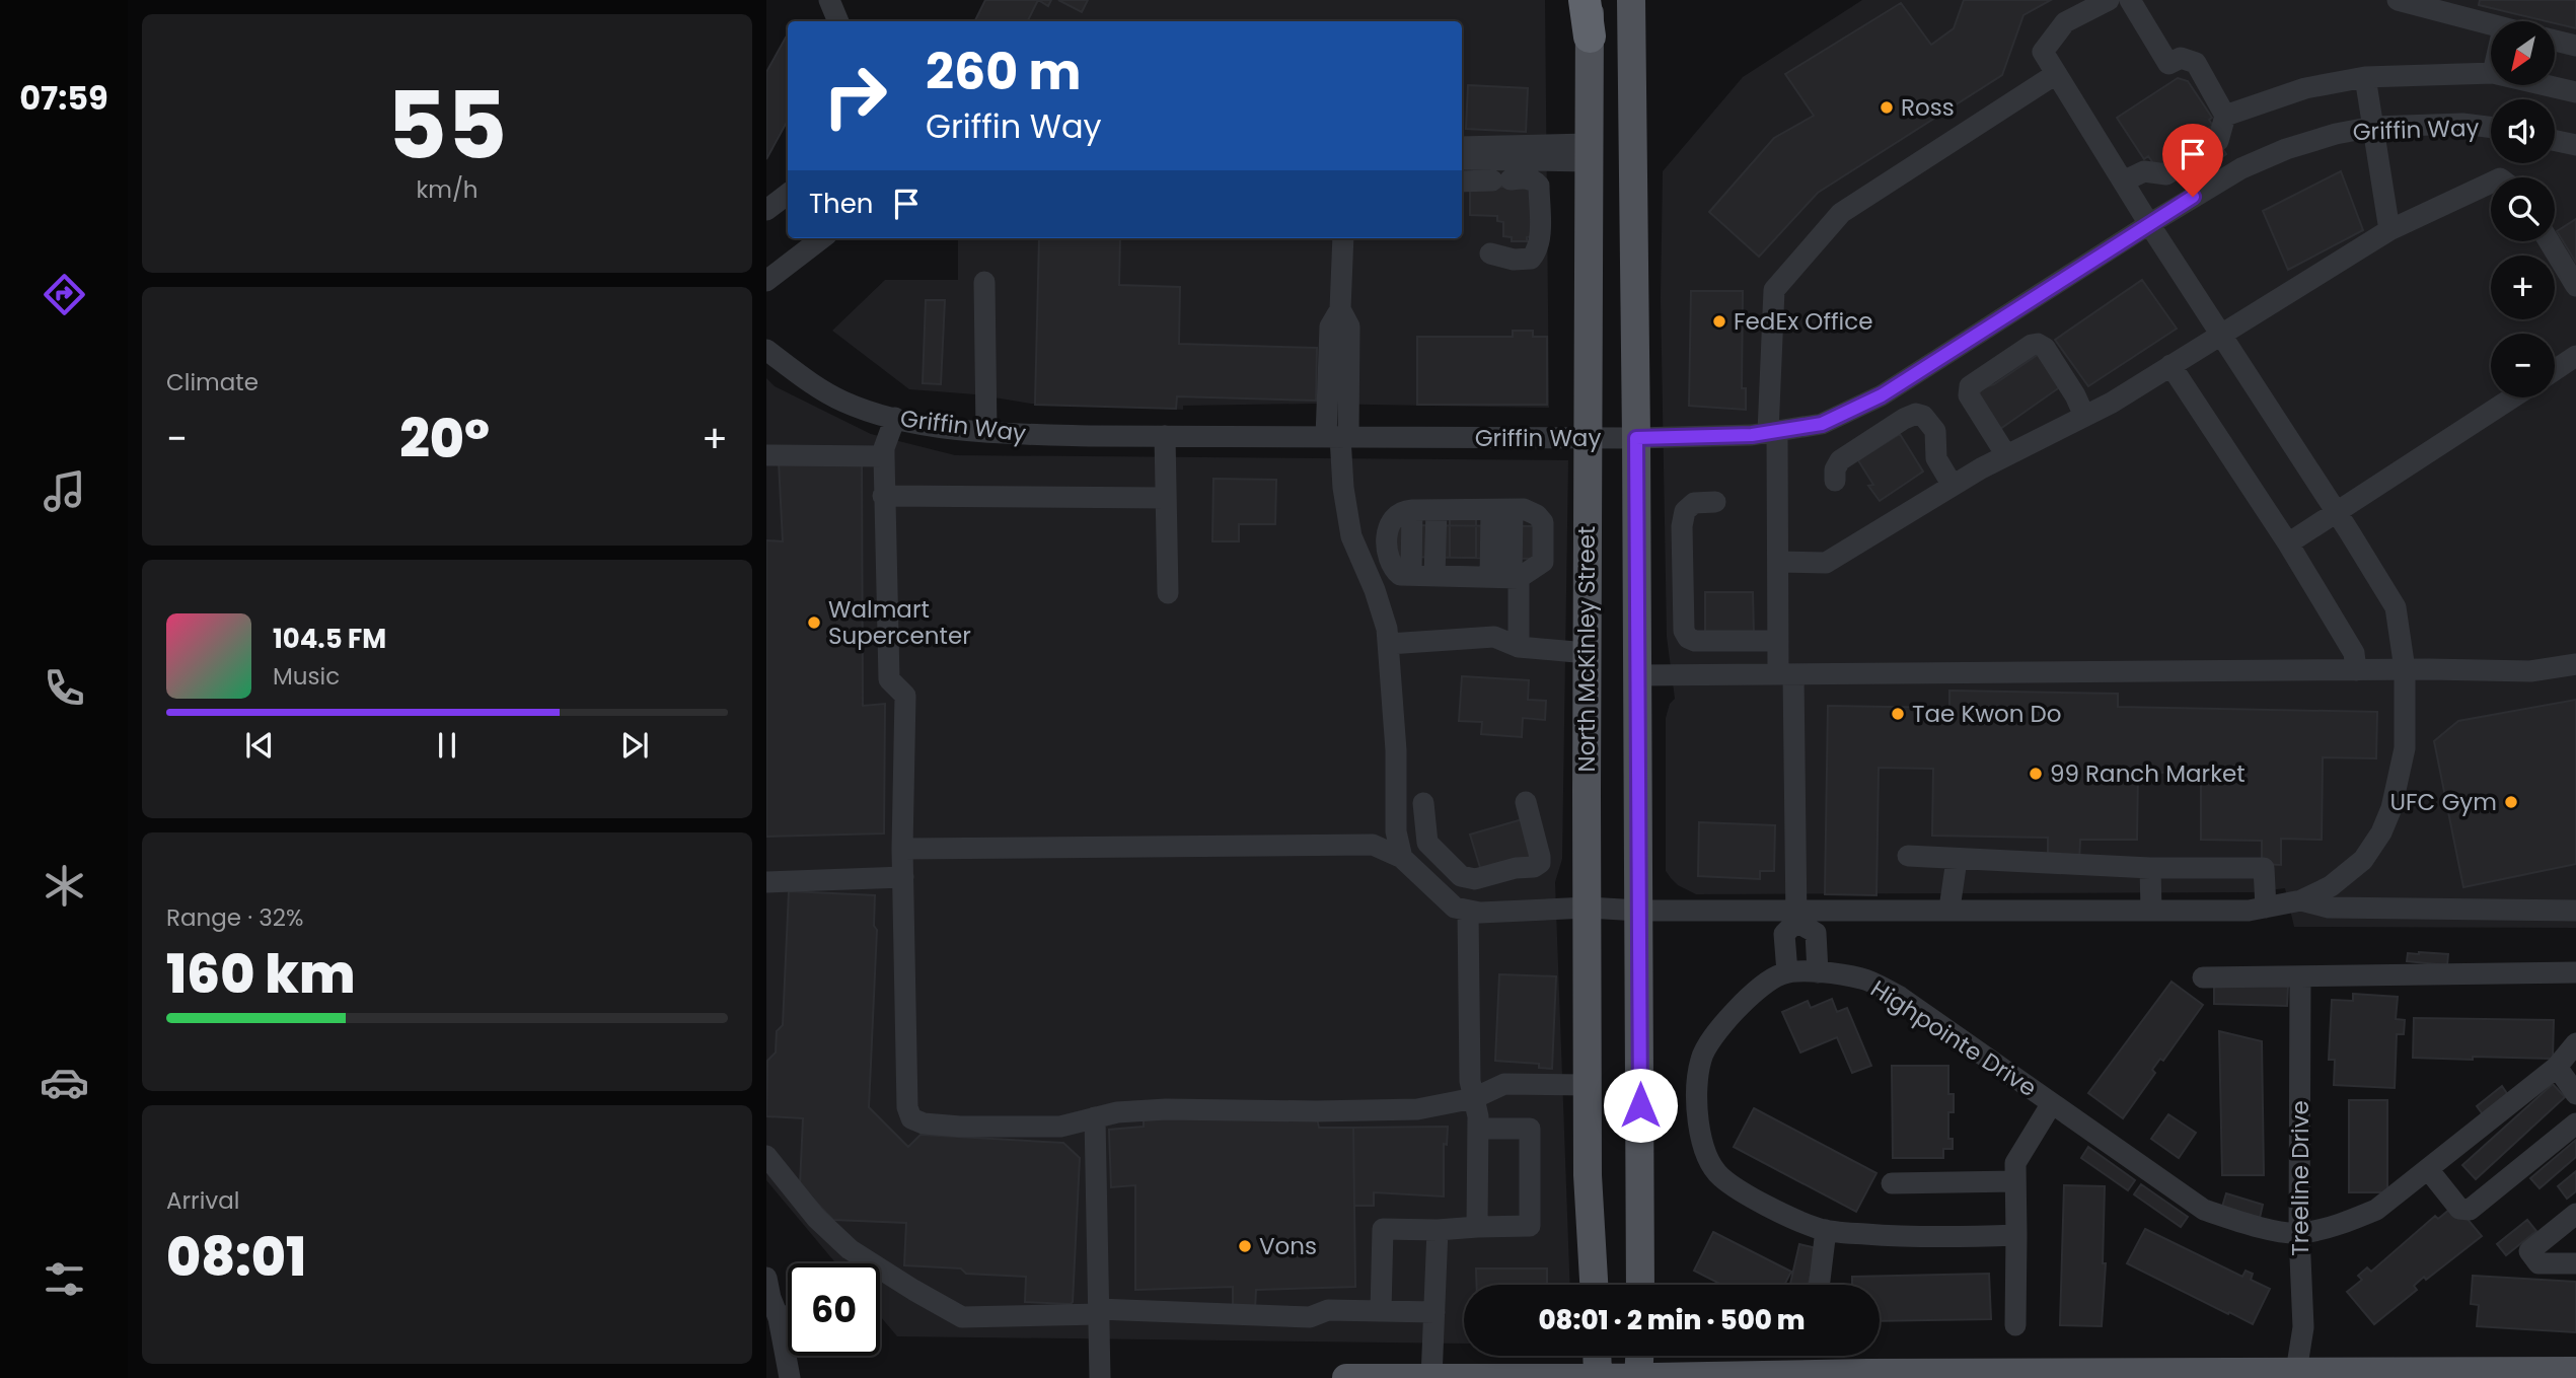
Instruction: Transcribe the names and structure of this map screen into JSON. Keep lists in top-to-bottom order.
{
  "streets": {
    "main road": ["North McKinley Street"],
    "street": ["Griffin Way", "Highpointe Drive", "Treeline Drive"]
  },
  "crossings": [
    ["Griffin Way", "North McKinley Street"],
    ["Highpointe Drive", "Treeline Drive"]
  ],
  "places": [
    "Ross",
    "FedEx Office",
    "Walmart Supercenter",
    "Tae Kwon Do",
    "99 Ranch Market",
    "UFC Gym",
    "Vons"
  ],
  "north": "bottom left",
  "page": {
    "tabs": "07:59",
    "tile": [
      ["55", "km/h"],
      "Climate",
      ["Range · 32%", "160 km"],
      ["Arrival", "08:01"]
    ],
    "map_buttons": ["+", "−"],
    "turn": ["260 m", "Griffin Way"],
    "then": "Then",
    "heat": ["−", "20°", "+"],
    "song": ["104.5 FM", "Music"],
    "limit": "60",
    "trip": "08:01 · 2 min · 500 m"
  }
}
